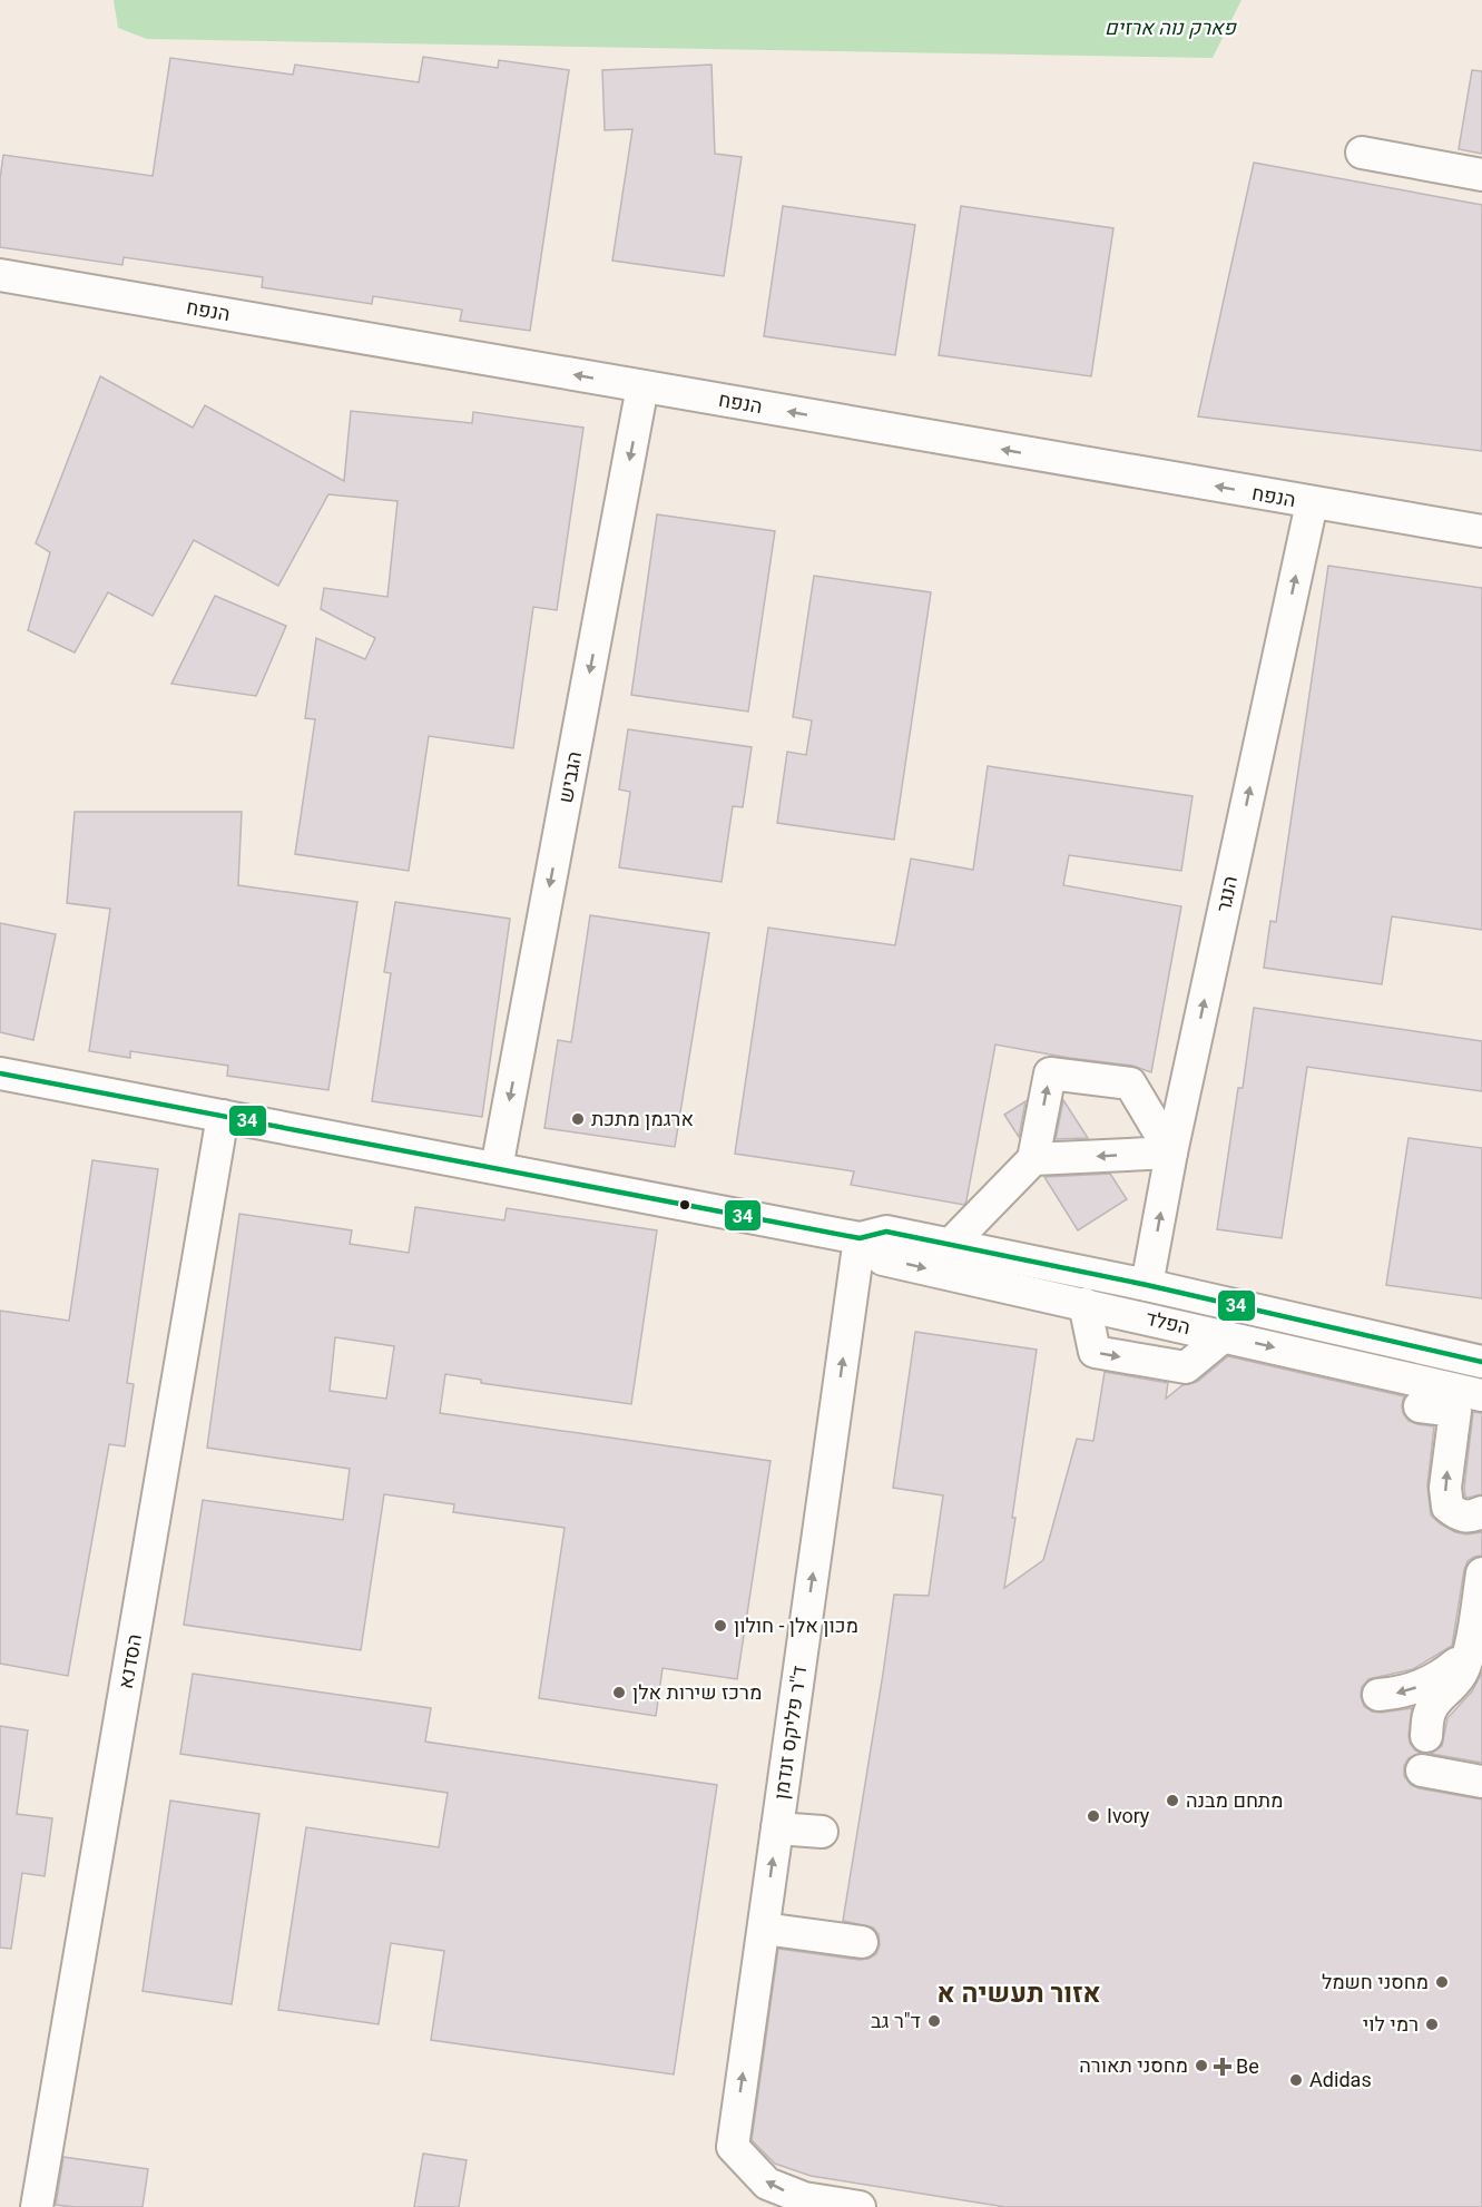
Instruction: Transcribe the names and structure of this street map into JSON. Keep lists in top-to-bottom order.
{
  "streets": {
    "street": [
      "הנפח",
      "הגביש",
      "הנגר",
      "הפלד",
      "הסדנא",
      "ד''ר פליקס זנדמן"
    ]
  },
  "crossings": [
    ["הנפח", "הגביש"],
    ["הנפח", "הנגר"],
    ["הגביש", "הפלד"],
    ["הנגר", "הפלד"],
    ["הפלד", "הסדנא"],
    ["הפלד", "ד''ר פליקס זנדמן"]
  ],
  "one_way": [
    "הנפח",
    "הגביש",
    "הנגר",
    "ד''ר פליקס זנדמן"
  ],
  "districts": ["אזור תעשיה א"],
  "parks": ["פארק נוה ארזים"],
  "places": {
    "other": [
      "ארגמן מתכת",
      "מכון אלן - חולון",
      "מרכז שירות אלן",
      "מתחם מבנה",
      "Ivory",
      "מחסני חשמל",
      "ד\"ר גב",
      "רמי לוי",
      "מחסני תאורה",
      "Adidas"
    ],
    "health": ["Be"]
  },
  "lines": ["transit line 34"]
}
